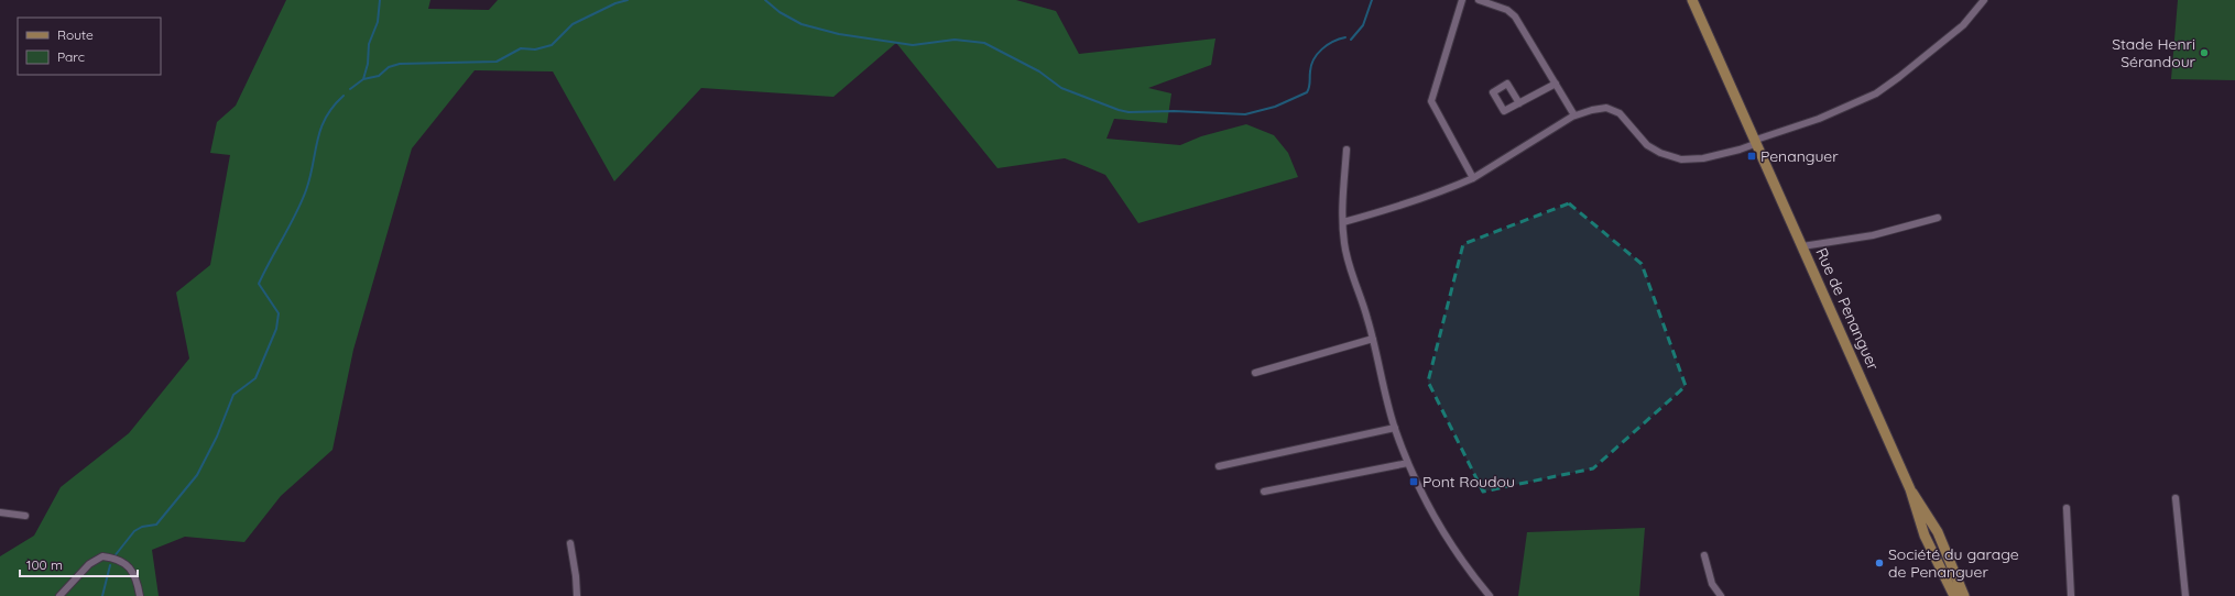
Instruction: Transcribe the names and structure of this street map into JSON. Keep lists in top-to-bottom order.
{
  "streets": {
    "main road": ["Rue de Penanguer"]
  },
  "places": {
    "other": ["Stade Henri Sérandour", "Société du garage de Penanguer"],
    "transit": ["Penanguer", "Pont Roudou"]
  },
  "legend": ["Route", "Parc"],
  "scale_bar": "100 m"
}
